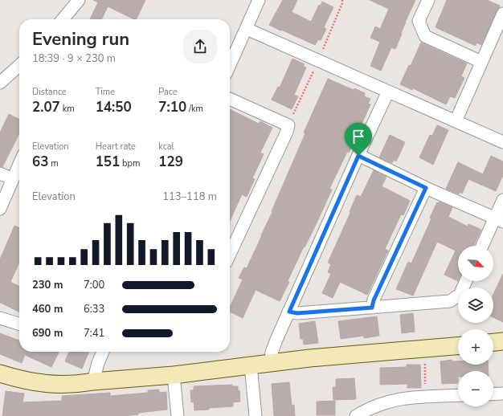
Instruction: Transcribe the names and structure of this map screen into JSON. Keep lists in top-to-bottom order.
{
  "north": "bottom right",
  "page": {
    "heading": ["Evening run", "18:39 · 9 × 230 m"],
    "stats": [
      ["Distance", "2.07 km"],
      ["Time", "14:50"],
      ["Pace", "7:10 /km"],
      ["Elevation", "63 m"],
      ["Heart rate", "151 bpm"],
      ["kcal", "129"]
    ],
    "chart": ["Elevation", "113–118 m"],
    "map_buttons": ["+", "−"],
    "list": [
      {
        "name": "230 m",
        "note": "7:00"
      },
      {
        "name": "460 m",
        "note": "6:33"
      },
      {
        "name": "690 m",
        "note": "7:41"
      }
    ]
  }
}
